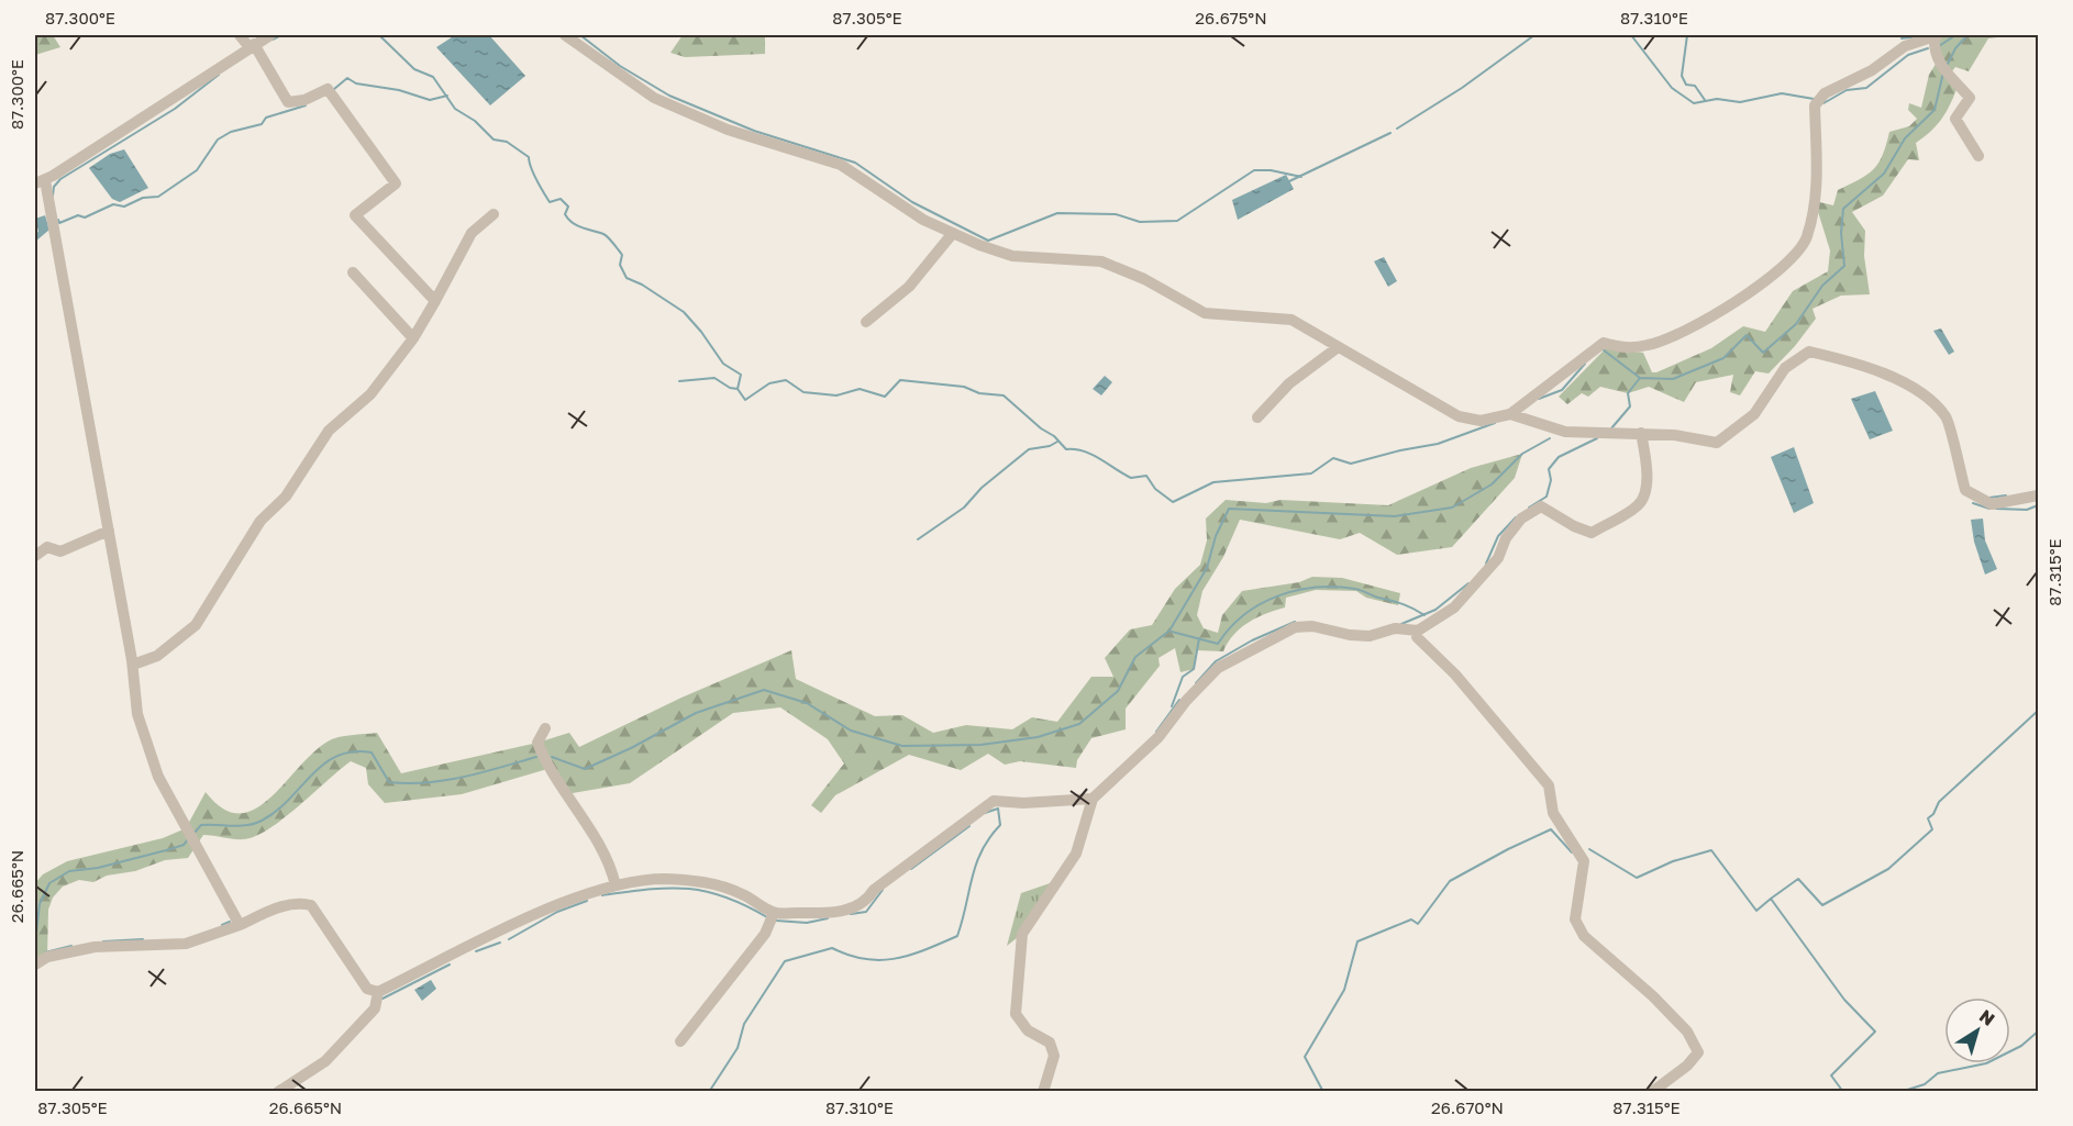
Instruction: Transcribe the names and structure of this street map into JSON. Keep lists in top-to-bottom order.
{
  "north": "top right",
  "coordinates": [
    "87.300°E",
    "87.305°E",
    "26.675°N",
    "87.310°E",
    "87.315°E",
    "26.665°N",
    "26.670°N"
  ]
}
